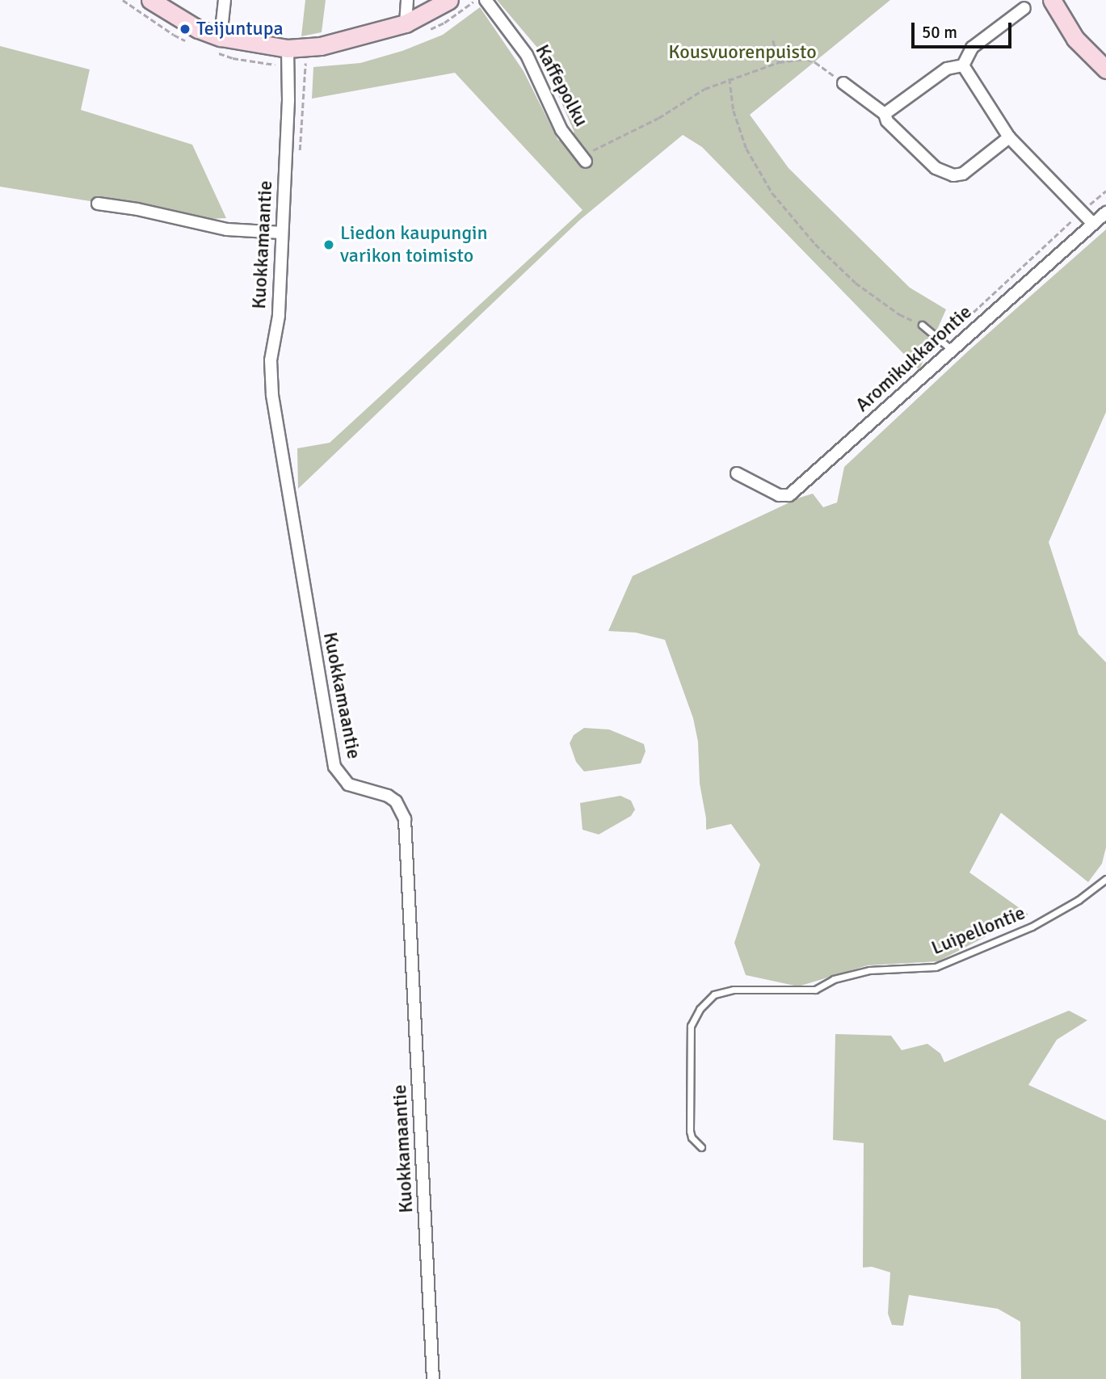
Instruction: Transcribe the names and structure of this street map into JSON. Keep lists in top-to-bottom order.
{
  "streets": {
    "street": ["Kaffepolku", "Kuokkamaantie", "Aromikukkarontie"],
    "lane": ["Luipellontie"]
  },
  "parks": ["Kousvuorenpuisto"],
  "places": ["Teijuntupa", "Liedon kaupungin varikon toimisto"],
  "scale_bar": "50 m"
}
